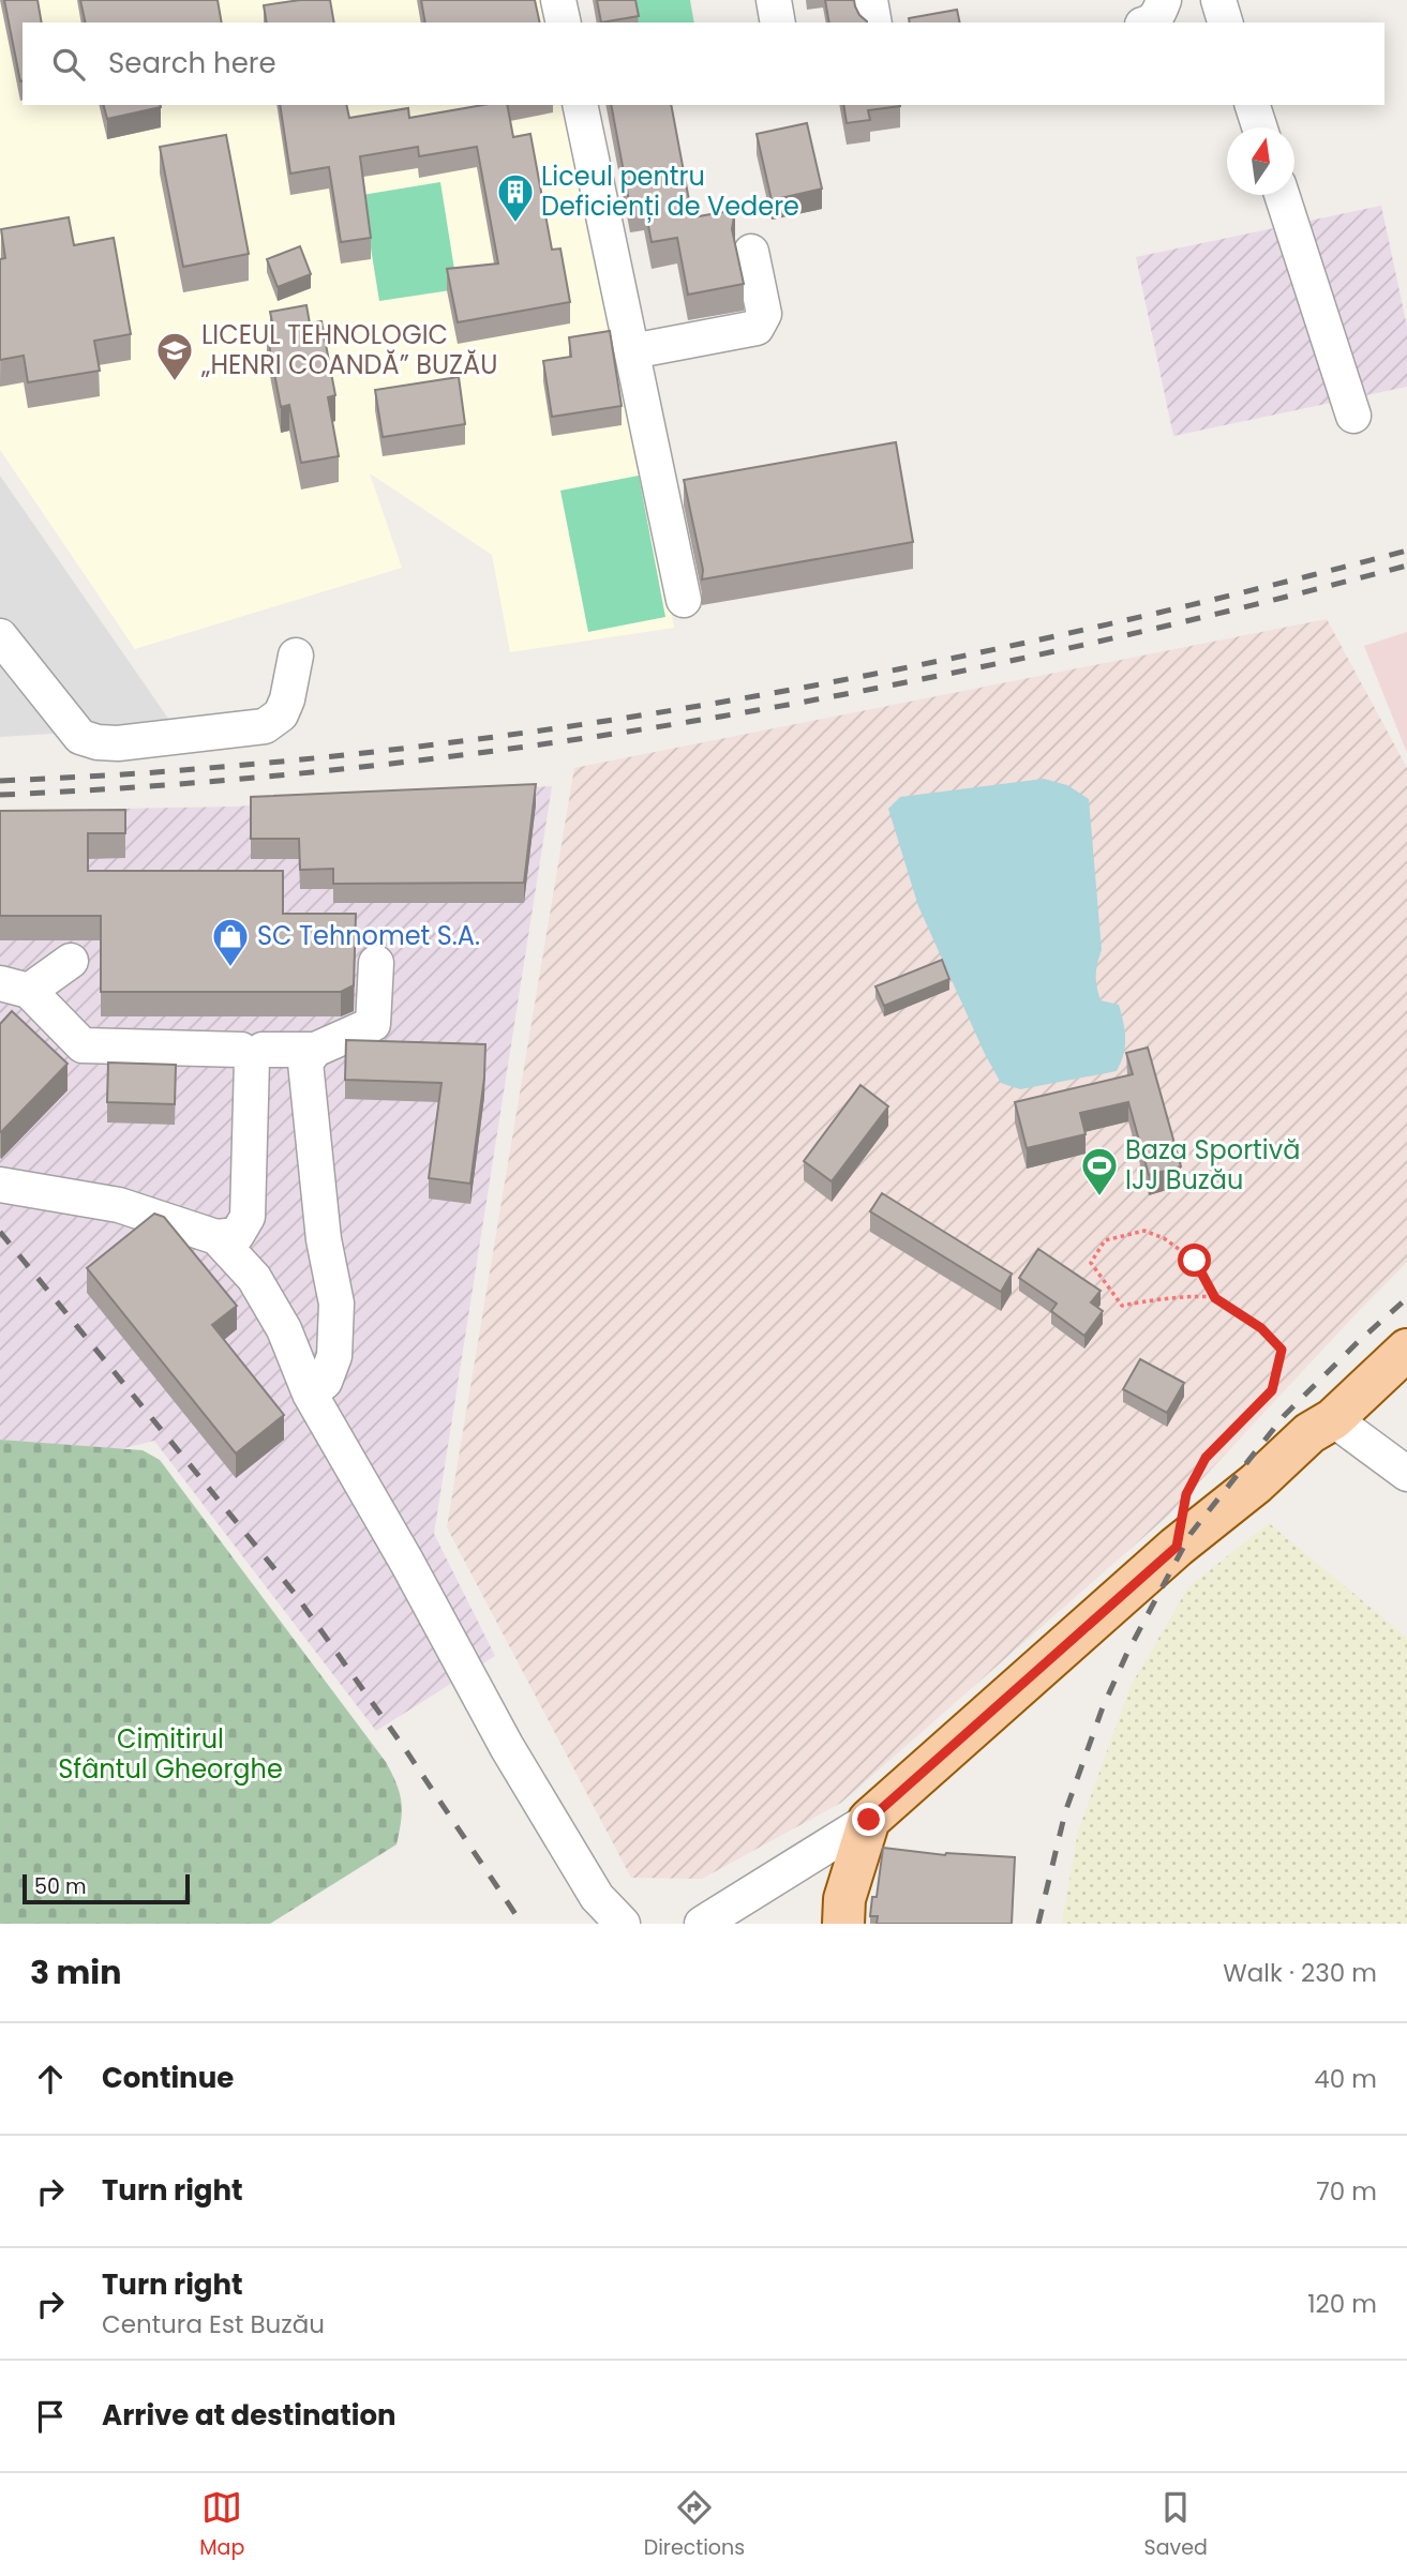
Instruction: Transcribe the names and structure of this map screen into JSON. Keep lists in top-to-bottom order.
{
  "parks": ["Cimitirul Sfântul Gheorghe"],
  "places": {
    "building": ["Liceul pentru Deficienți de Vedere"],
    "school or university": ["LICEUL TEHNOLOGIC „HENRI COANDĂ” BUZĂU"],
    "shop": ["SC Tehnomet S.A."],
    "sports": ["Baza Sportivă IJJ Buzău"]
  },
  "scale_bar": "50 m",
  "north": "top",
  "page": {
    "search": "Search here",
    "scale": "50 m",
    "heading": ["3 min", "Walk · 230 m"],
    "list": [
      ["Continue", "40 m"],
      ["Turn right", "70 m"],
      ["Turn right", "Centura Est Buzău", "120 m"],
      "Arrive at destination"
    ],
    "nav": ["Map", "Directions", "Saved"]
  }
}
